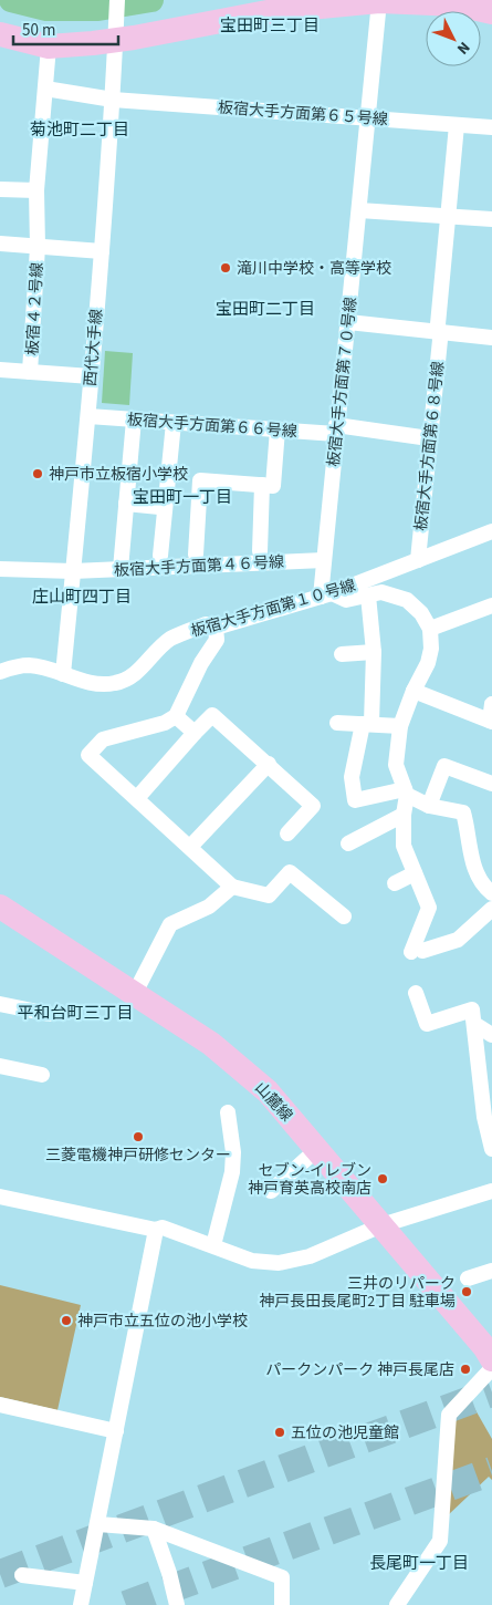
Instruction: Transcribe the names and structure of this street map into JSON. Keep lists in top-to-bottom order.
{
  "streets": {
    "main road": ["山麓線"],
    "street": [
      "板宿大手方面第６５号線",
      "板宿４２号線",
      "西代大手線",
      "板宿大手方面第７０号線",
      "板宿大手方面第６６号線",
      "板宿大手方面第６８号線",
      "板宿大手方面第４６号線",
      "板宿大手方面第１０号線"
    ]
  },
  "crossings": [
    ["板宿大手方面第６５号線", "板宿４２号線"],
    ["板宿大手方面第６５号線", "西代大手線"],
    ["板宿大手方面第６５号線", "板宿大手方面第７０号線"],
    ["板宿大手方面第６５号線", "板宿大手方面第６８号線"],
    ["西代大手線", "板宿大手方面第６６号線"],
    ["西代大手線", "板宿大手方面第４６号線"],
    ["西代大手線", "板宿大手方面第１０号線"],
    ["板宿大手方面第７０号線", "板宿大手方面第６６号線"],
    ["板宿大手方面第７０号線", "板宿大手方面第４６号線"],
    ["板宿大手方面第７０号線", "板宿大手方面第１０号線"],
    ["板宿大手方面第６６号線", "板宿大手方面第６８号線"],
    ["板宿大手方面第６８号線", "板宿大手方面第１０号線"]
  ],
  "districts": [
    "宝田町三丁目",
    "菊池町二丁目",
    "宝田町二丁目",
    "宝田町一丁目",
    "庄山町四丁目",
    "平和台町三丁目",
    "長尾町一丁目"
  ],
  "places": [
    "滝川中学校・高等学校",
    "神戸市立板宿小学校",
    "三菱電機神戸研修センター",
    "セブン-イレブン 神戸育英高校南店",
    "三井のリパーク 神戸長田長尾町2丁目 駐車場",
    "神戸市立五位の池小学校",
    "パークンパーク 神戸長尾店",
    "五位の池児童館"
  ],
  "scale_bar": "50 m",
  "north": "bottom right"
}
